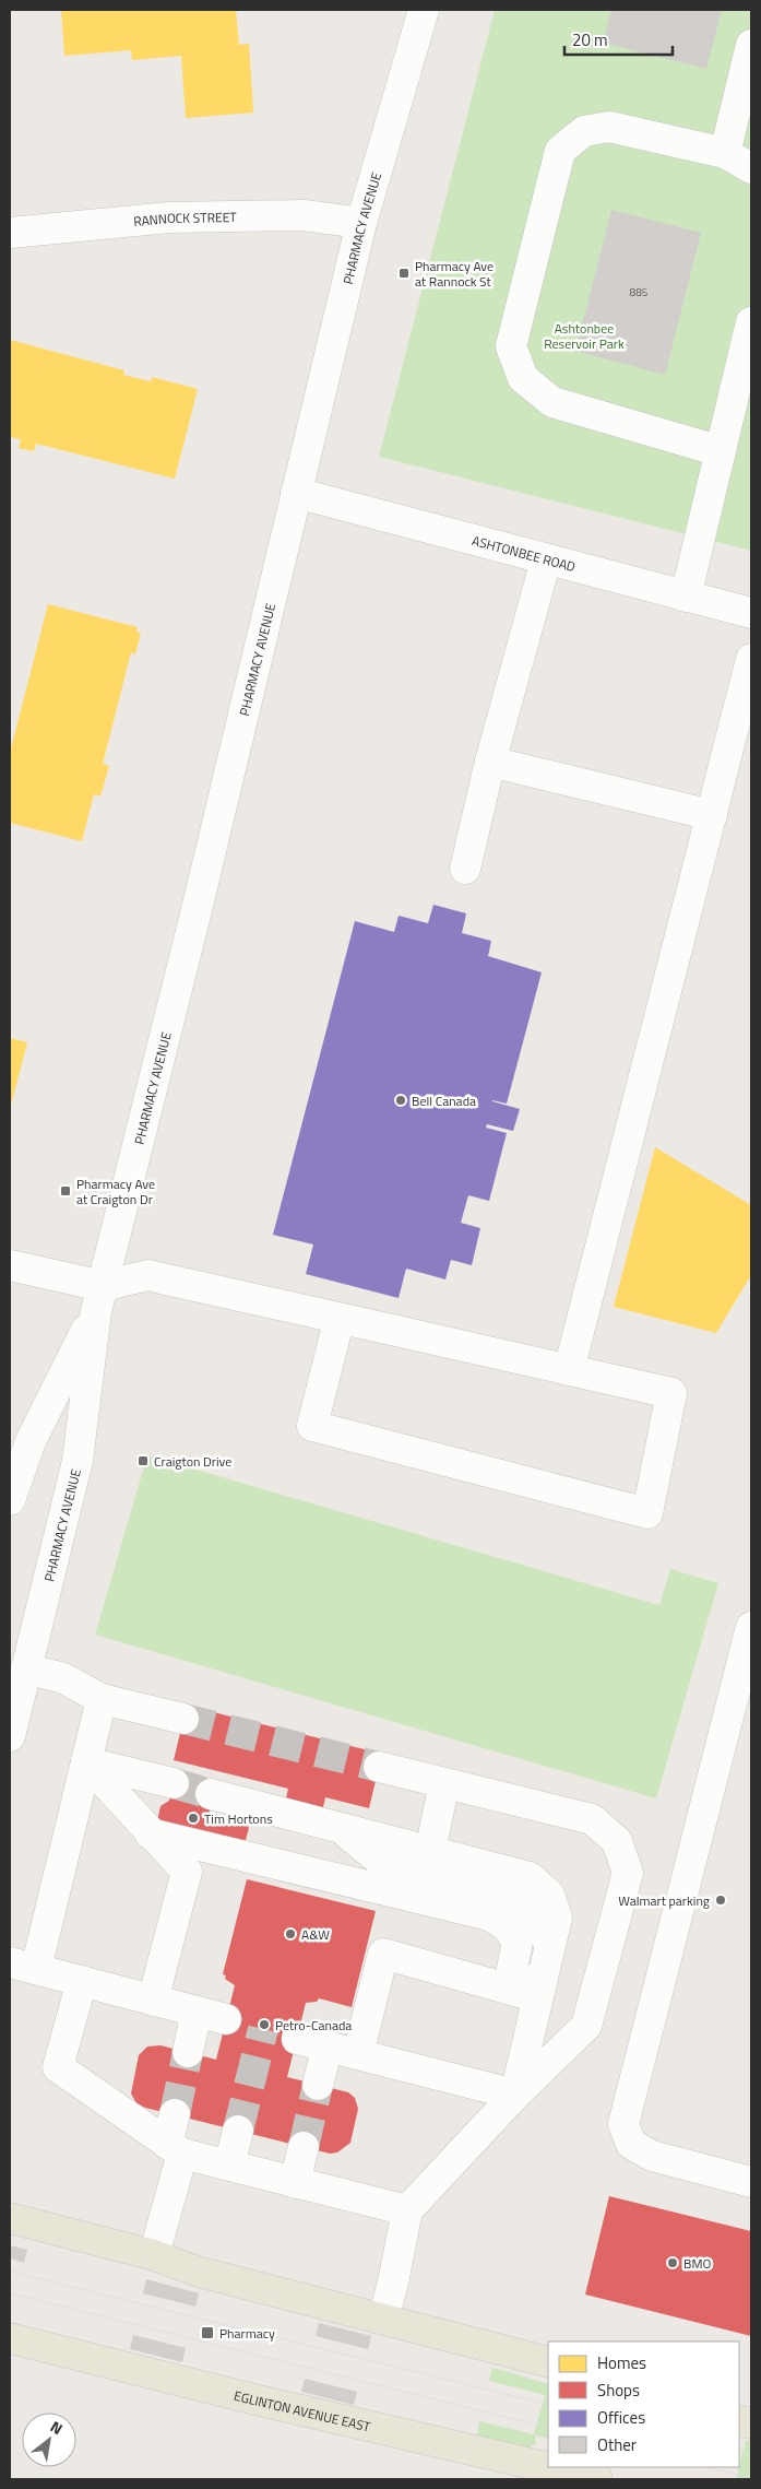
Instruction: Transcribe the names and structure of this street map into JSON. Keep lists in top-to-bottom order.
{
  "streets": {
    "main road": ["EGLINTON AVENUE EAST"],
    "street": ["RANNOCK STREET", "PHARMACY AVENUE", "ASHTONBEE ROAD"]
  },
  "crossings": [
    ["RANNOCK STREET", "PHARMACY AVENUE"],
    ["PHARMACY AVENUE", "ASHTONBEE ROAD"]
  ],
  "parks": ["Ashtonbee Reservoir Park"],
  "places": {
    "transit": [
      "Pharmacy Ave at Rannock St",
      "Pharmacy Ave at Craigton Dr",
      "Craigton Drive",
      "Pharmacy"
    ],
    "other": [
      "Bell Canada",
      "Tim Hortons",
      "Walmart parking",
      "A&W",
      "Petro-Canada",
      "BMO"
    ]
  },
  "house_numbers": ["885"],
  "legend": [
    "Homes",
    "Shops",
    "Offices",
    "Other"
  ],
  "scale_bar": "20 m",
  "north": "top right"
}
